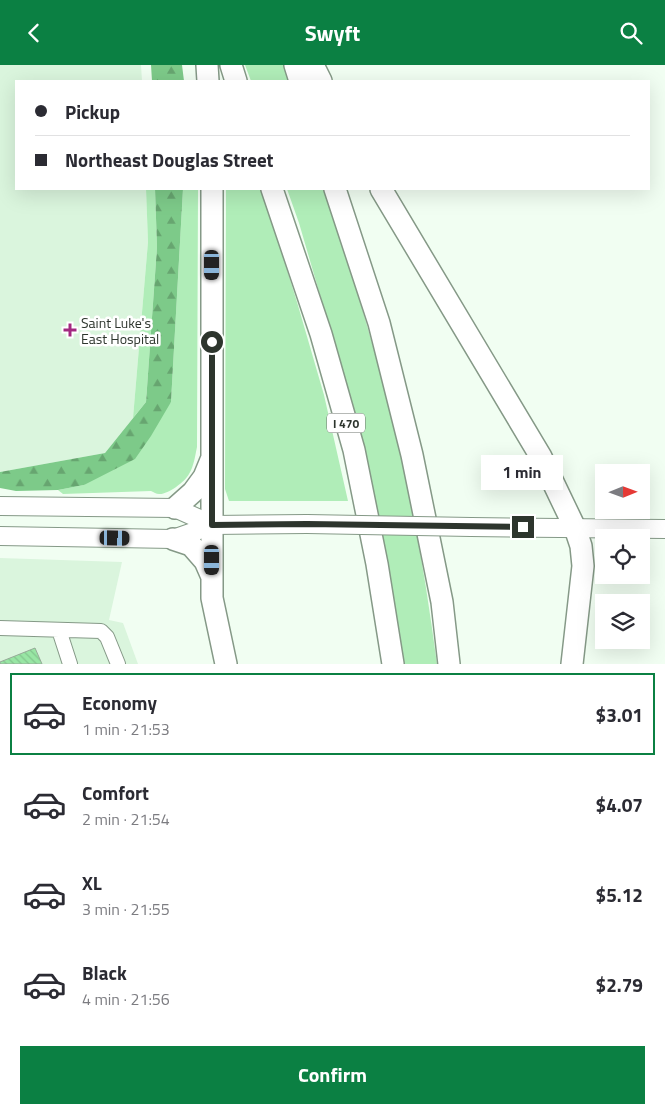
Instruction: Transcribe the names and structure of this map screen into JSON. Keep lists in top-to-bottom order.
{
  "streets": {
    "highway": ["I 470"]
  },
  "places": {
    "health": ["Saint Luke's East Hospital"]
  },
  "north": "right",
  "page": {
    "header": "Swyft",
    "banner": ["Pickup", "Northeast Douglas Street"],
    "bubble": "1 min",
    "list": [
      {
        "name": "Economy",
        "note": "1 min · 21:53",
        "value": "$3.01"
      },
      {
        "name": "Comfort",
        "note": "2 min · 21:54",
        "value": "$4.07"
      },
      {
        "name": "XL",
        "note": "3 min · 21:55",
        "value": "$5.12"
      },
      {
        "name": "Black",
        "note": "4 min · 21:56",
        "value": "$2.79"
      }
    ],
    "buttons": "Confirm"
  }
}
